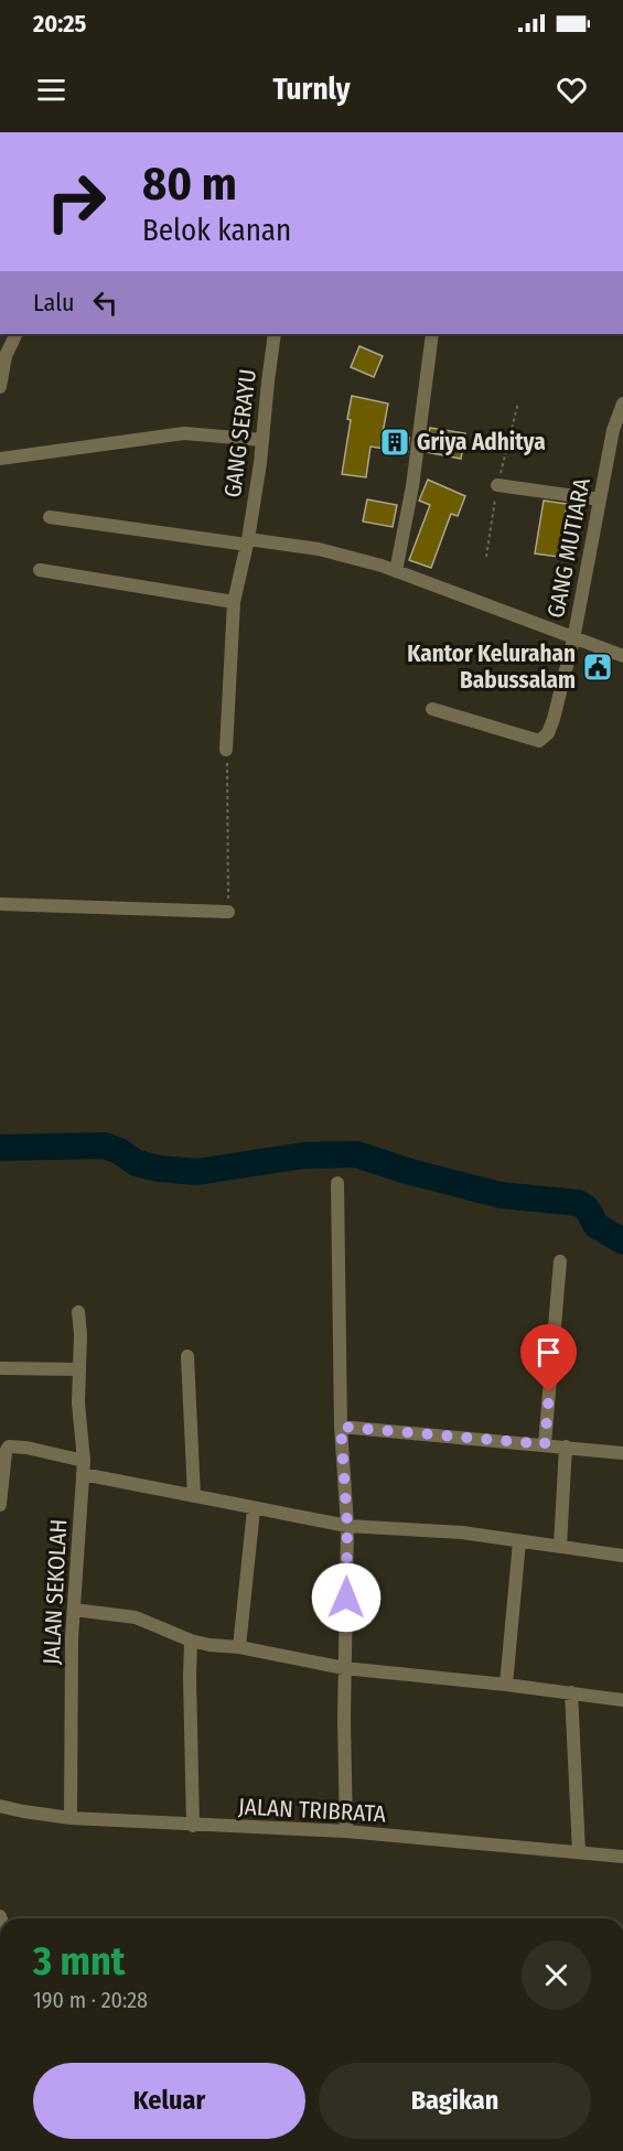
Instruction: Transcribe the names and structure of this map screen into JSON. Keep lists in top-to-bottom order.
{
  "streets": {
    "street": [
      "GANG SERAYU",
      "GANG MUTIARA",
      "JALAN SEKOLAH",
      "JALAN TRIBRATA"
    ]
  },
  "crossings": [
    ["JALAN SEKOLAH", "JALAN TRIBRATA"]
  ],
  "places": {
    "building": ["Griya Adhitya"],
    "public building": ["Kantor Kelurahan Babussalam"]
  },
  "page": {
    "status": "20:25",
    "header": "Turnly",
    "turn": ["80 m", "Belok kanan"],
    "then": "Lalu",
    "heading": ["3 mnt", "190 m · 20:28"],
    "buttons": ["Keluar", "Bagikan"]
  }
}
